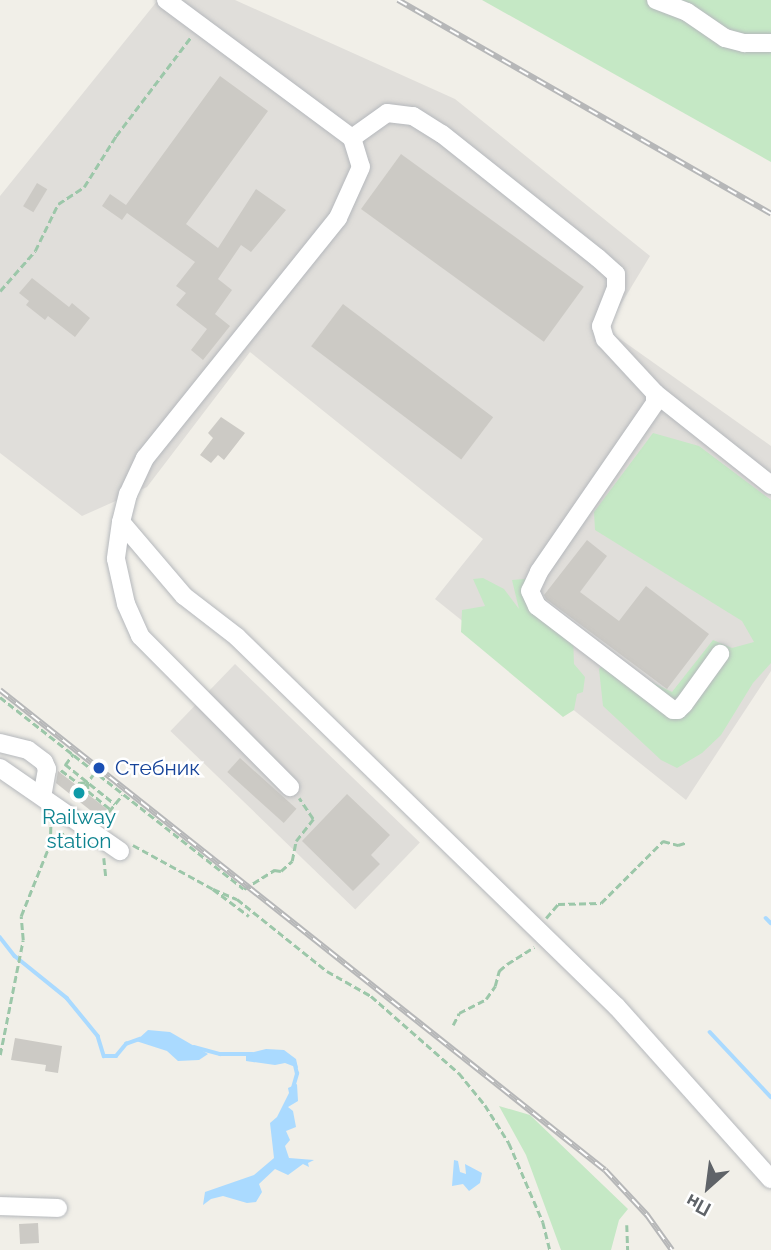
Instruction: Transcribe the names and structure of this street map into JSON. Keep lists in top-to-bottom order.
{
  "places": ["Стебник", "Railway station"],
  "north": "bottom left"
}
